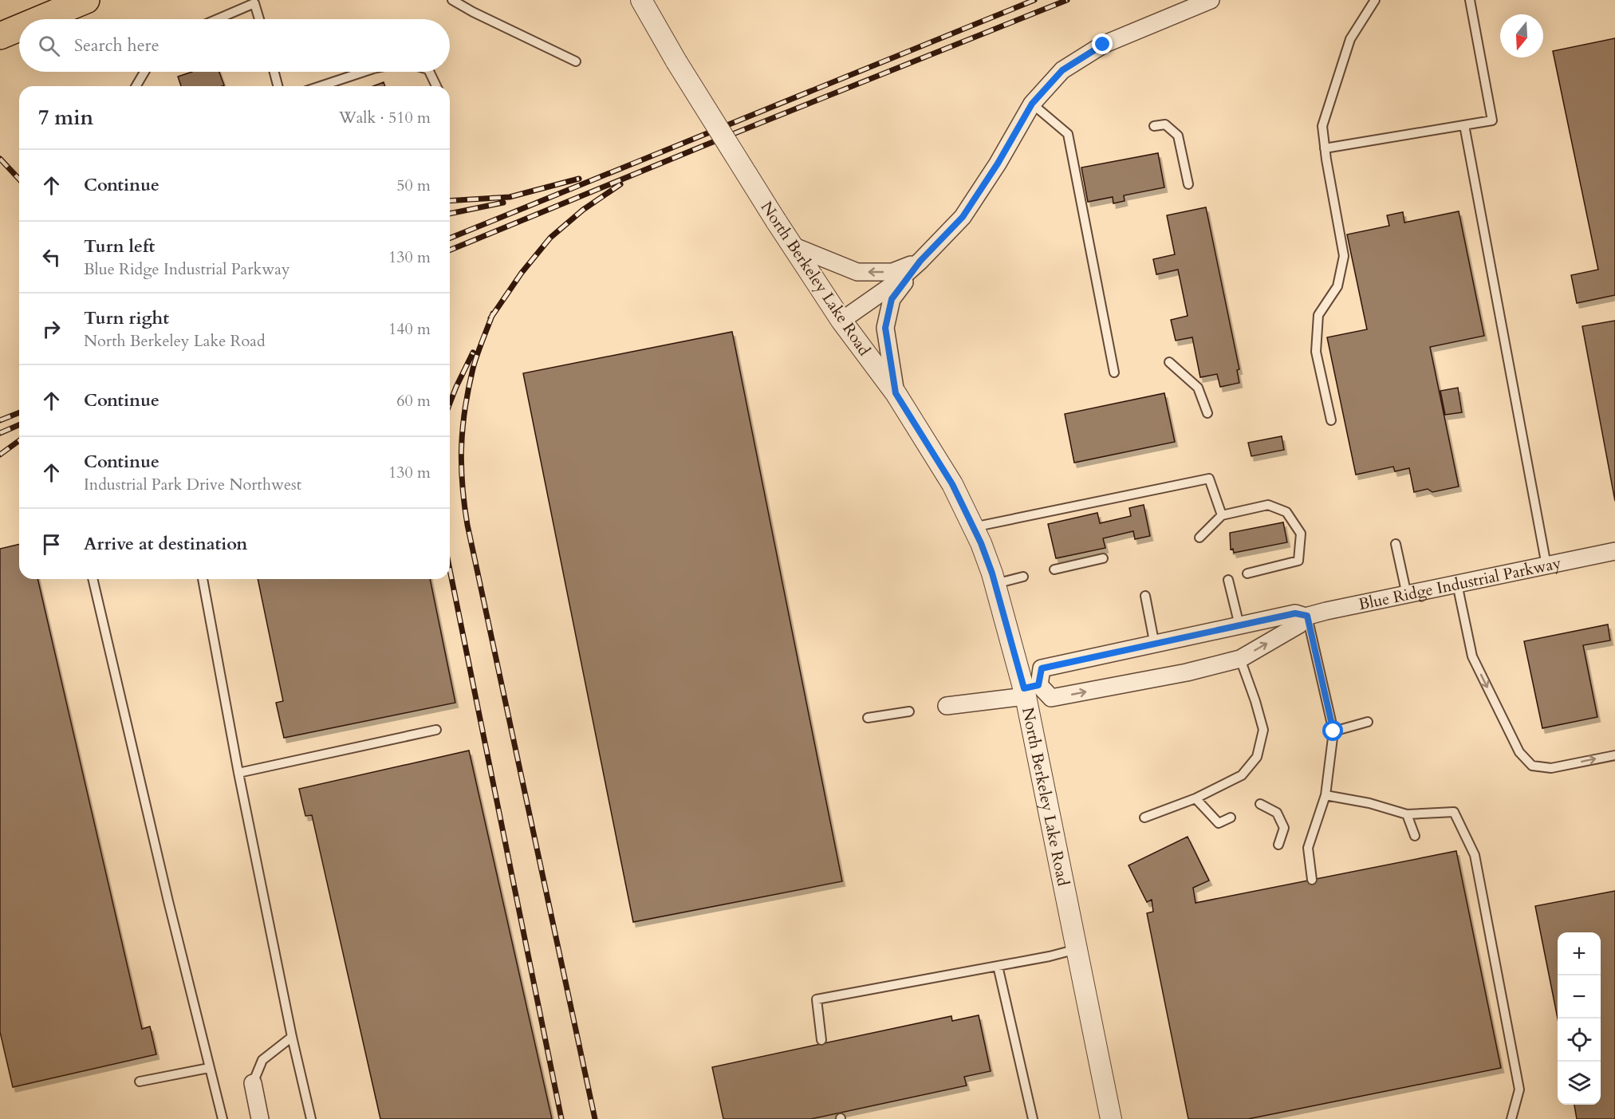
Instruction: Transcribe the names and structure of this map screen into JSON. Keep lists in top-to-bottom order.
{
  "streets": {
    "street": ["North Berkeley Lake Road", "Blue Ridge Industrial Parkway"]
  },
  "crossings": [
    ["North Berkeley Lake Road", "Blue Ridge Industrial Parkway"]
  ],
  "north": "bottom",
  "page": {
    "search": "Search here",
    "heading": ["7 min", "Walk · 510 m"],
    "list": [
      ["Continue", "50 m"],
      ["Turn left", "Blue Ridge Industrial Parkway", "130 m"],
      ["Turn right", "North Berkeley Lake Road", "140 m"],
      ["Continue", "60 m"],
      ["Continue", "Industrial Park Drive Northwest", "130 m"],
      "Arrive at destination"
    ],
    "map_buttons": ["+", "−"]
  }
}
